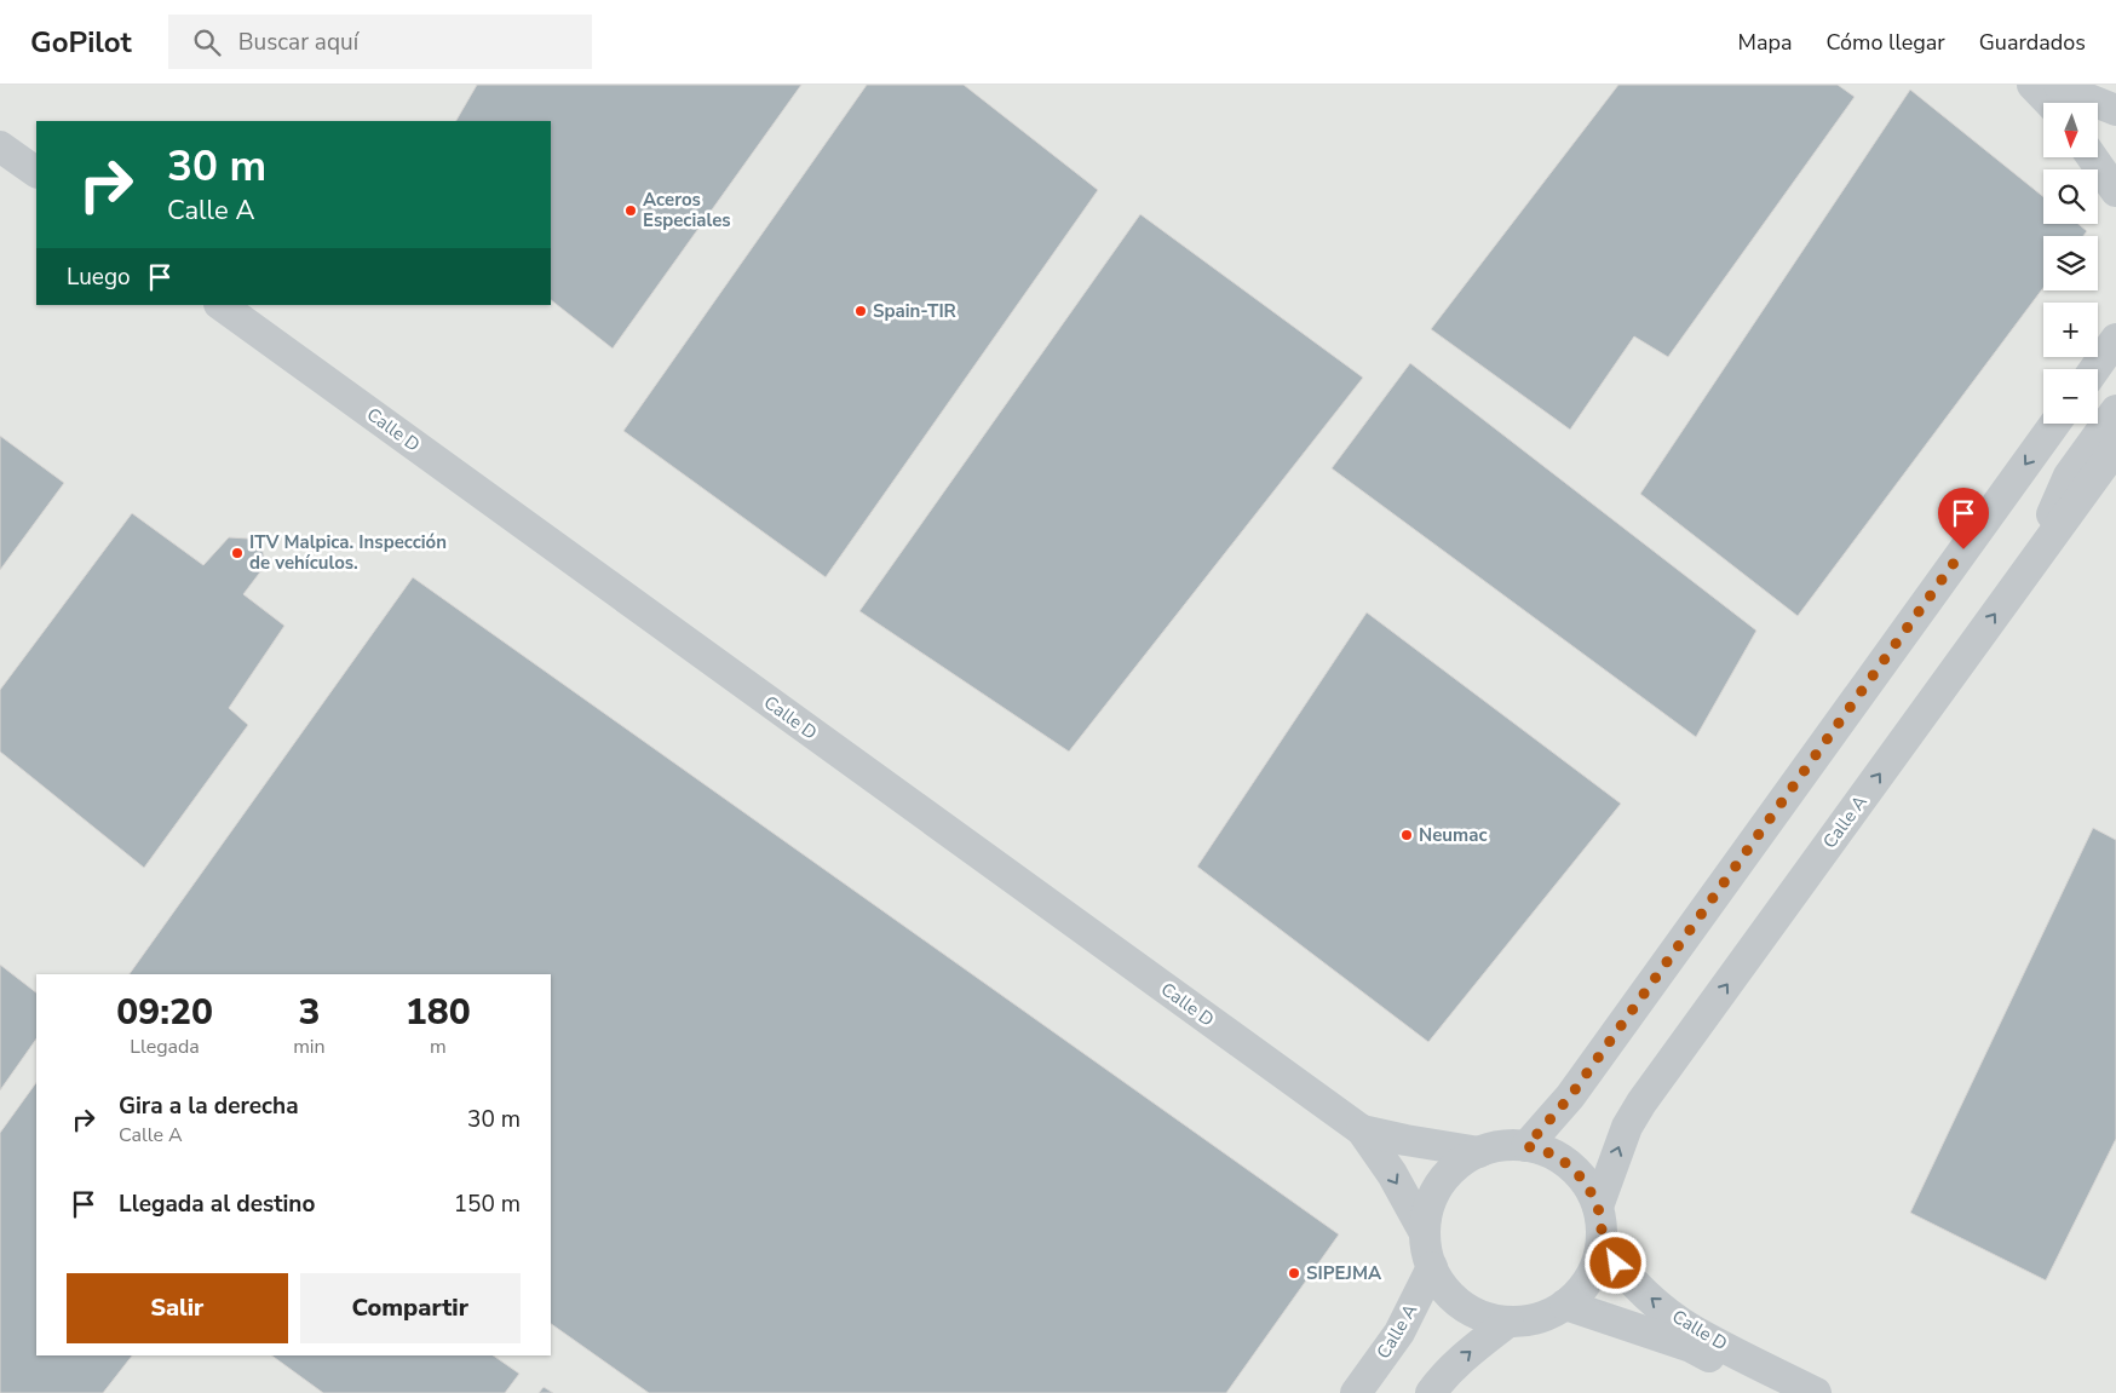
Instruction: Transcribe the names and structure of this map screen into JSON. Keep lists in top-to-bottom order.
{
  "streets": {
    "street": ["Calle D", "Calle A"]
  },
  "crossings": [
    ["Calle D", "Calle A"]
  ],
  "places": [
    "Aceros Especiales",
    "Spain-TIR",
    "ITV Malpica. Inspección de vehículos.",
    "Neumac",
    "SIPEJMA"
  ],
  "north": "bottom",
  "page": {
    "header": "GoPilot",
    "search": "Buscar aquí",
    "nav": ["Mapa", "Cómo llegar", "Guardados"],
    "map_buttons": ["+", "−"],
    "turn": ["30 m", "Calle A"],
    "then": "Luego",
    "eta": [
      "09:20",
      "Llegada",
      "3",
      "min",
      "180",
      "m"
    ],
    "list": [
      {
        "name": "Gira a la derecha",
        "note": "Calle A",
        "value": "30 m"
      },
      {
        "name": "Llegada al destino",
        "value": "150 m"
      }
    ],
    "buttons": ["Salir", "Compartir"]
  }
}
